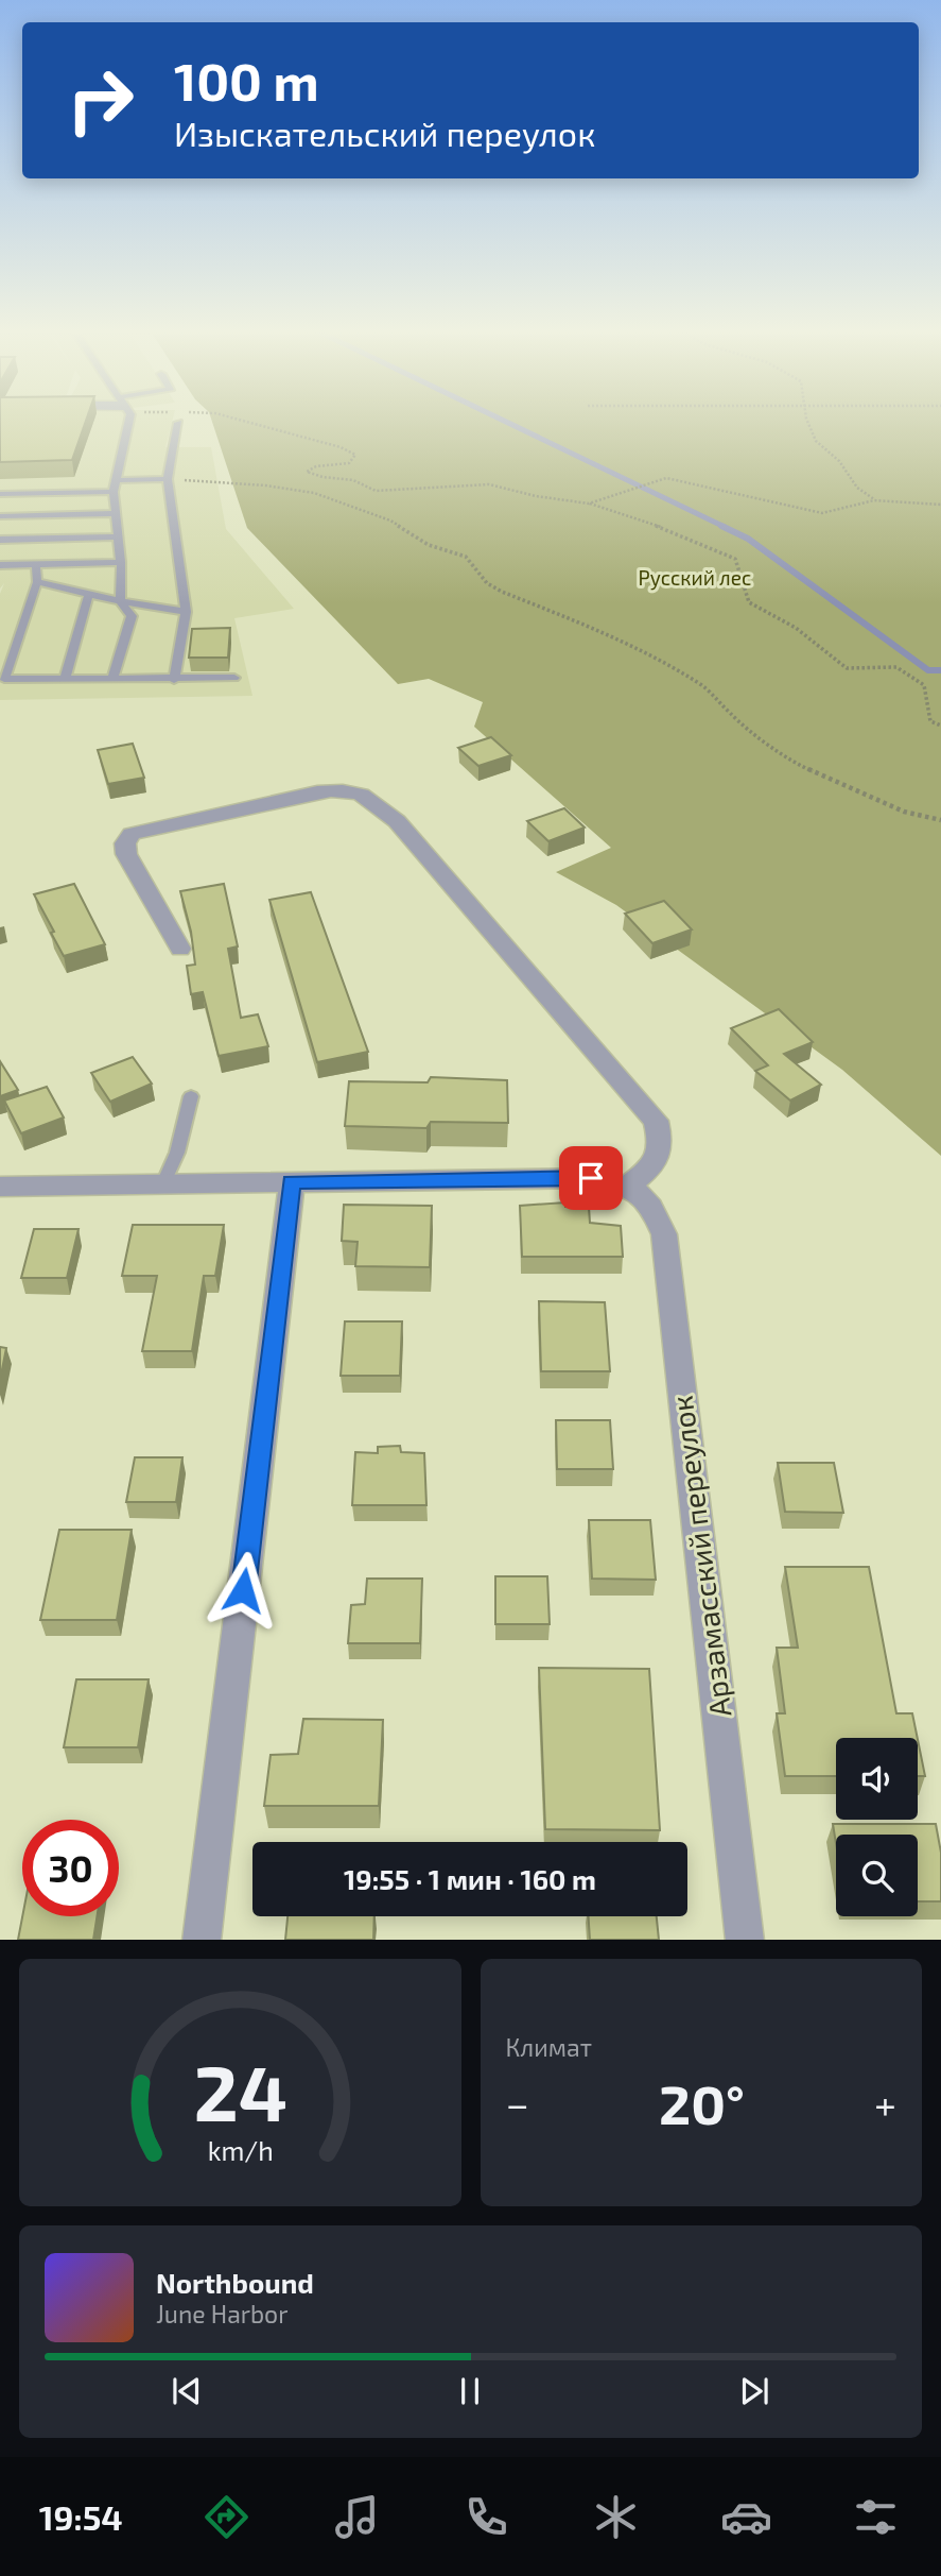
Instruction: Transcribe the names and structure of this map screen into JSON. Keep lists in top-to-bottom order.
{
  "streets": {
    "street": ["Арзамасский переулок"]
  },
  "parks": ["Русский лес"],
  "page": {
    "turn": ["100 m", "Изыскательский переулок"],
    "limit": "30",
    "trip": "19:55 · 1 мин · 160 m",
    "tile": "Климат",
    "heat": ["−", "20°", "+"],
    "song": ["Northbound", "June Harbor"],
    "tabs": "19:54",
    "gauge": ["24", "km/h"]
  }
}
